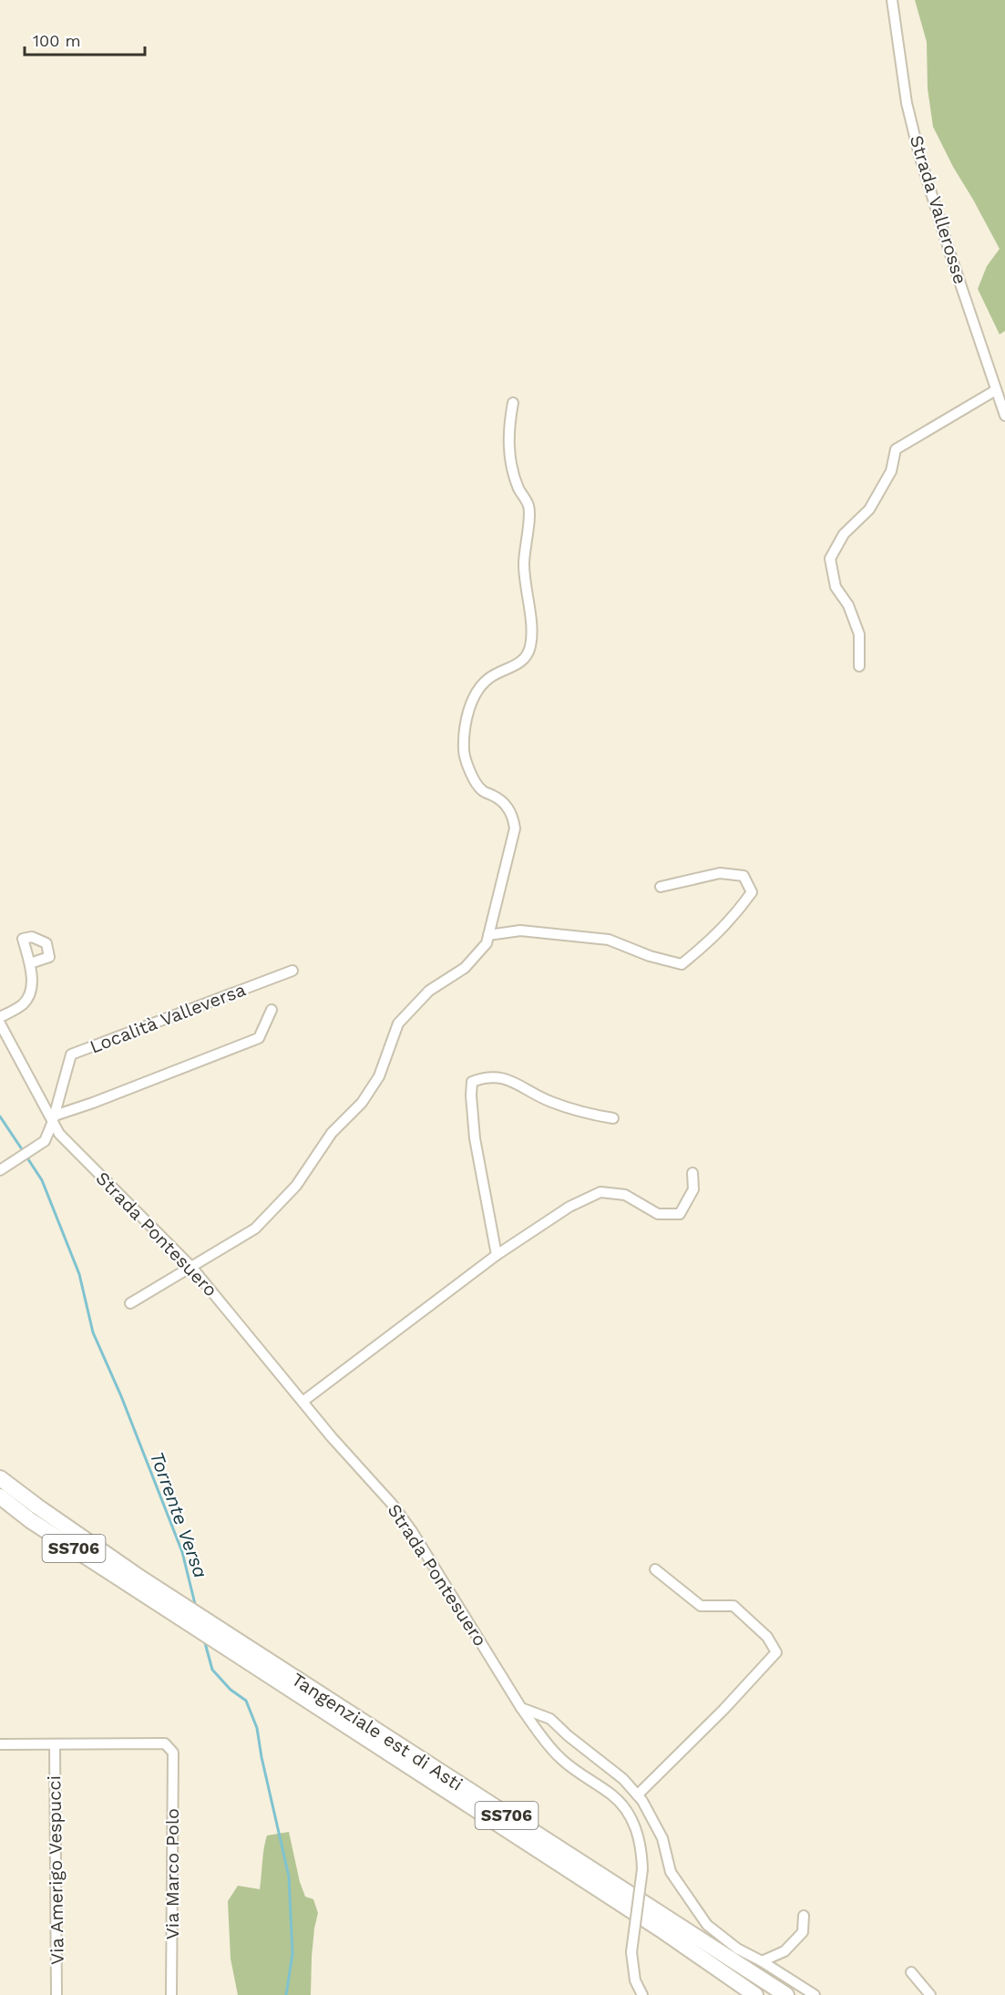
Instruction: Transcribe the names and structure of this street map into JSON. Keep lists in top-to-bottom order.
{
  "streets": {
    "highway": ["SS706", "Tangenziale est di Asti"],
    "street": [
      "Strada Vallerosse",
      "Località Valleversa",
      "Strada Pontesuero",
      "Via Amerigo Vespucci",
      "Via Marco Polo"
    ]
  },
  "crossings": [
    ["Località Valleversa", "Strada Pontesuero"],
    ["Via Amerigo Vespucci", "Via Marco Polo"]
  ],
  "water": ["Torrente Versa"],
  "scale_bar": "100 m"
}
